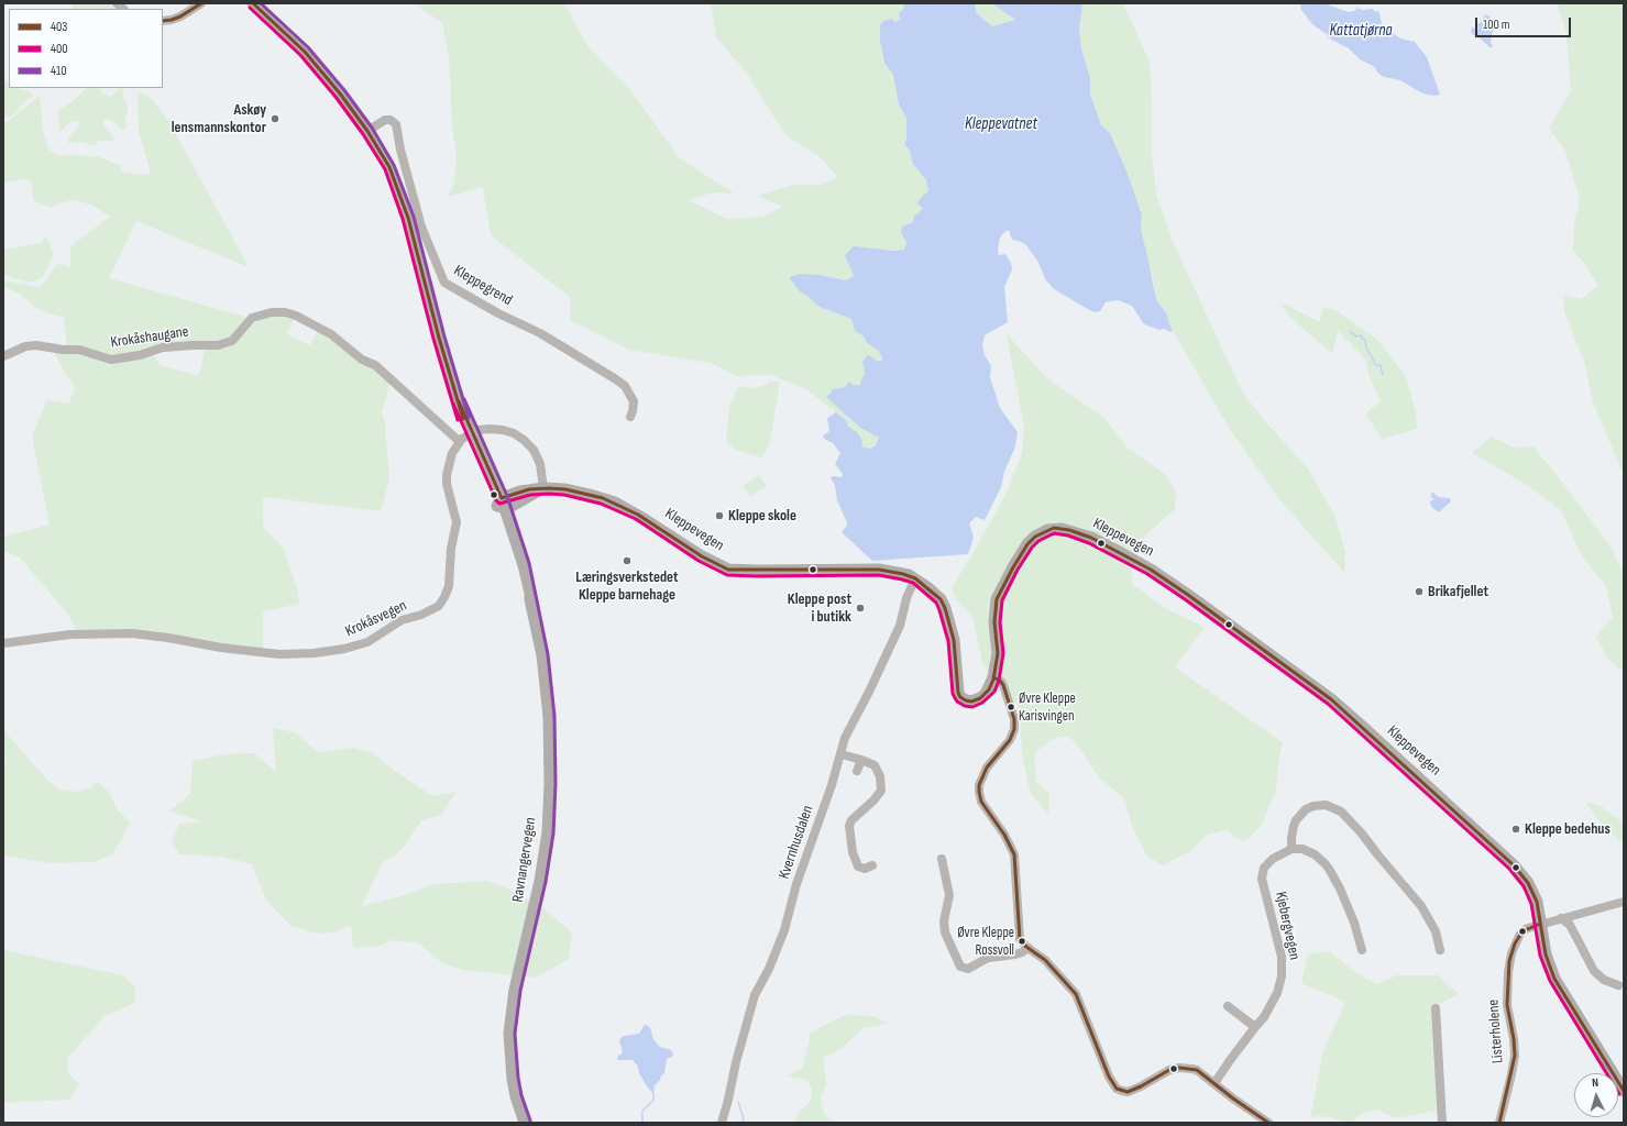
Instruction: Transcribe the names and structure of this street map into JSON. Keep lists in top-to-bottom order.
{
  "streets": {
    "main road": ["Kleppevegen", "Ravnangervegen"],
    "street": [
      "Kleppegrend",
      "Krokåshaugane",
      "Krokåsvegen",
      "Kvernhusdalen",
      "Kjebergvegen",
      "Listerholene"
    ]
  },
  "crossings": [
    ["Kleppegrend", "Ravnangervegen"],
    ["Krokåshaugane", "Krokåsvegen"],
    ["Kleppevegen", "Kvernhusdalen"],
    ["Kleppevegen", "Ravnangervegen"],
    ["Kleppevegen", "Listerholene"]
  ],
  "water": ["Kattatjørna", "Kleppevatnet"],
  "places": [
    "Askøy lensmannskontor",
    "Kleppe skole",
    "Læringsverkstedet Kleppe barnehage",
    "Brikafjellet",
    "Kleppe post i butikk",
    "Øvre Kleppe Karisvingen",
    "Kleppe bedehus",
    "Øvre Kleppe Rossvoll"
  ],
  "lines": ["transit line 403", "transit line 410", "transit line 400"],
  "legend": ["403", "400", "410"],
  "scale_bar": "100 m",
  "north": "top"
}
